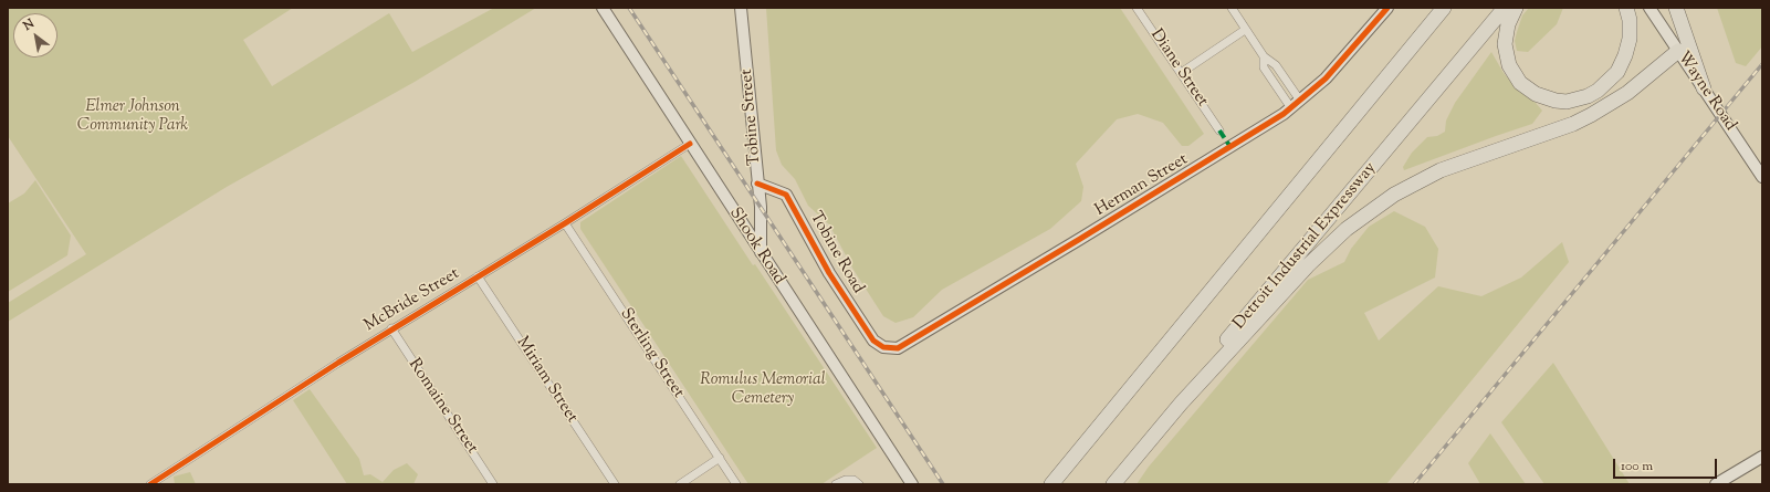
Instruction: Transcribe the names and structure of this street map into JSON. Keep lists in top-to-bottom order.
{
  "streets": {
    "highway": ["Detroit Industrial Expressway"],
    "street": [
      "Diane Street",
      "Wayne Road",
      "Tobine Street",
      "Herman Street",
      "Shook Road",
      "Tobine Road",
      "McBride Street",
      "Sterling Street",
      "Miriam Street",
      "Romaine Street"
    ]
  },
  "crossings": [
    ["Tobine Street", "Shook Road"],
    ["Tobine Street", "Tobine Road"],
    ["Herman Street", "Tobine Road"],
    ["Shook Road", "McBride Street"],
    ["McBride Street", "Sterling Street"],
    ["McBride Street", "Miriam Street"],
    ["McBride Street", "Romaine Street"]
  ],
  "parks": ["Elmer Johnson Community Park", "Romulus Memorial Cemetery"],
  "scale_bar": "100 m",
  "north": "top left"
}
